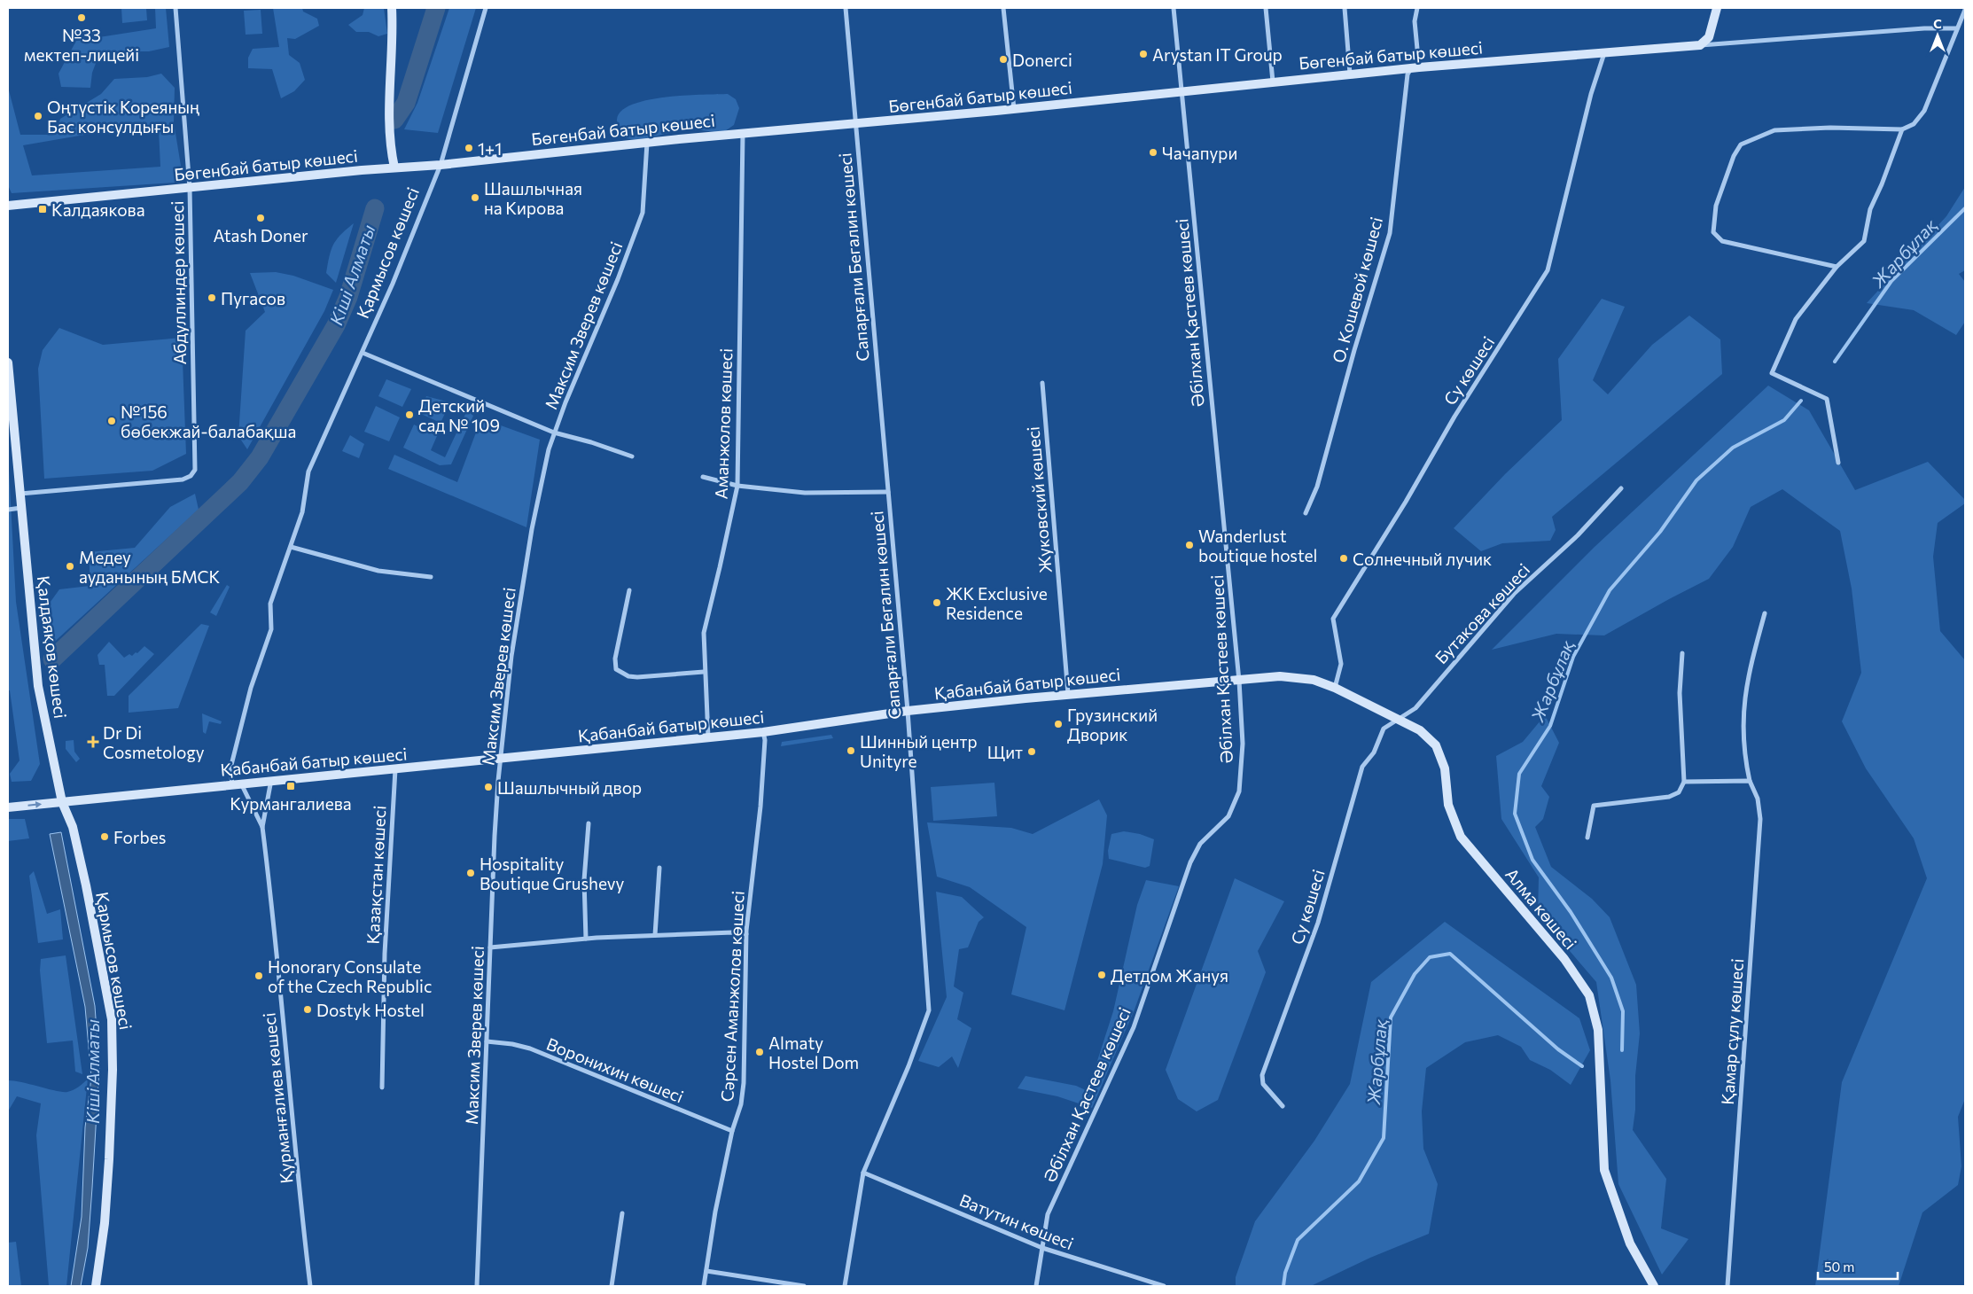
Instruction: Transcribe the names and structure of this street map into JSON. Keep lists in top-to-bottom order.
{
  "streets": {
    "street": [
      "Бөгенбай батыр көшесі",
      "Қармысов көшесі",
      "Сапарғали Бегалин көшесі",
      "Абдуллиндер көшесі",
      "О. Кошевой көшесі",
      "Әбілхан Қастеев көшесі",
      "Максим Зверев көшесі",
      "Су көшесі",
      "Аманжолов көшесі",
      "Жуковский көшесі",
      "Бутакова көшесі",
      "Қалдаяқов көшесі",
      "Қабанбай батыр көшесі",
      "Қазақстан көшесі",
      "Алма көшесі",
      "Сәрсен Аманжолов көшесі",
      "Қамар сұлу көшесі",
      "Воронихин көшесі",
      "Қурманғалиев көшесі",
      "Ватутин көшесі"
    ]
  },
  "crossings": [
    ["Бөгенбай батыр көшесі", "Қармысов көшесі"],
    ["Бөгенбай батыр көшесі", "Сапарғали Бегалин көшесі"],
    ["Бөгенбай батыр көшесі", "Абдуллиндер көшесі"],
    ["Бөгенбай батыр көшесі", "О. Кошевой көшесі"],
    ["Бөгенбай батыр көшесі", "Әбілхан Қастеев көшесі"],
    ["Бөгенбай батыр көшесі", "Максим Зверев көшесі"],
    ["Бөгенбай батыр көшесі", "Су көшесі"],
    ["Бөгенбай батыр көшесі", "Аманжолов көшесі"],
    ["Қармысов көшесі", "Қалдаяқов көшесі"],
    ["Қармысов көшесі", "Қабанбай батыр көшесі"],
    ["Сапарғали Бегалин көшесі", "Қабанбай батыр көшесі"],
    ["Сапарғали Бегалин көшесі", "Ватутин көшесі"],
    ["Абдуллиндер көшесі", "Қалдаяқов көшесі"],
    ["Әбілхан Қастеев көшесі", "Қабанбай батыр көшесі"],
    ["Әбілхан Қастеев көшесі", "Ватутин көшесі"],
    ["Максим Зверев көшесі", "Қабанбай батыр көшесі"],
    ["Максим Зверев көшесі", "Воронихин көшесі"],
    ["Су көшесі", "Бутакова көшесі"],
    ["Су көшесі", "Қабанбай батыр көшесі"],
    ["Су көшесі", "Алма көшесі"],
    ["Аманжолов көшесі", "Қабанбай батыр көшесі"],
    ["Жуковский көшесі", "Қабанбай батыр көшесі"],
    ["Бутакова көшесі", "Алма көшесі"],
    ["Қалдаяқов көшесі", "Қабанбай батыр көшесі"],
    ["Қабанбай батыр көшесі", "Қазақстан көшесі"],
    ["Қабанбай батыр көшесі", "Алма көшесі"],
    ["Қабанбай батыр көшесі", "Сәрсен Аманжолов көшесі"],
    ["Сәрсен Аманжолов көшесі", "Воронихин көшесі"]
  ],
  "water": ["Жарбұлақ", "Кіші Алматы"],
  "places": {
    "other": [
      "№33 мектеп-лицейі",
      "Arystan IT Group",
      "Donerci",
      "Оңтүстік Кореяның Бас консулдығы",
      "1+1",
      "Чачапури",
      "Шашлычная на Кирова",
      "Atash Doner",
      "Пугасов",
      "Детский сад № 109",
      "№156 бөбекжай-балабақша",
      "Wanderlust boutique hostel",
      "Солнечный лучик",
      "Медеу ауданының БМСК",
      "ЖК Exclusive Residence",
      "Грузинский Дворик",
      "Шинный центр Unityre",
      "Щит",
      "Шашлычный двор",
      "Forbes",
      "Hospitality Boutique Grushevy",
      "Детдом Жануя",
      "Honorary Consulate of the Czech Republic",
      "Dostyk Hostel",
      "Almaty Hostel Dom"
    ],
    "transit": ["Калдаякова", "Курмангалиева"],
    "health": ["Dr Di Cosmetology"]
  },
  "scale_bar": "50 m",
  "north": "top"
}
